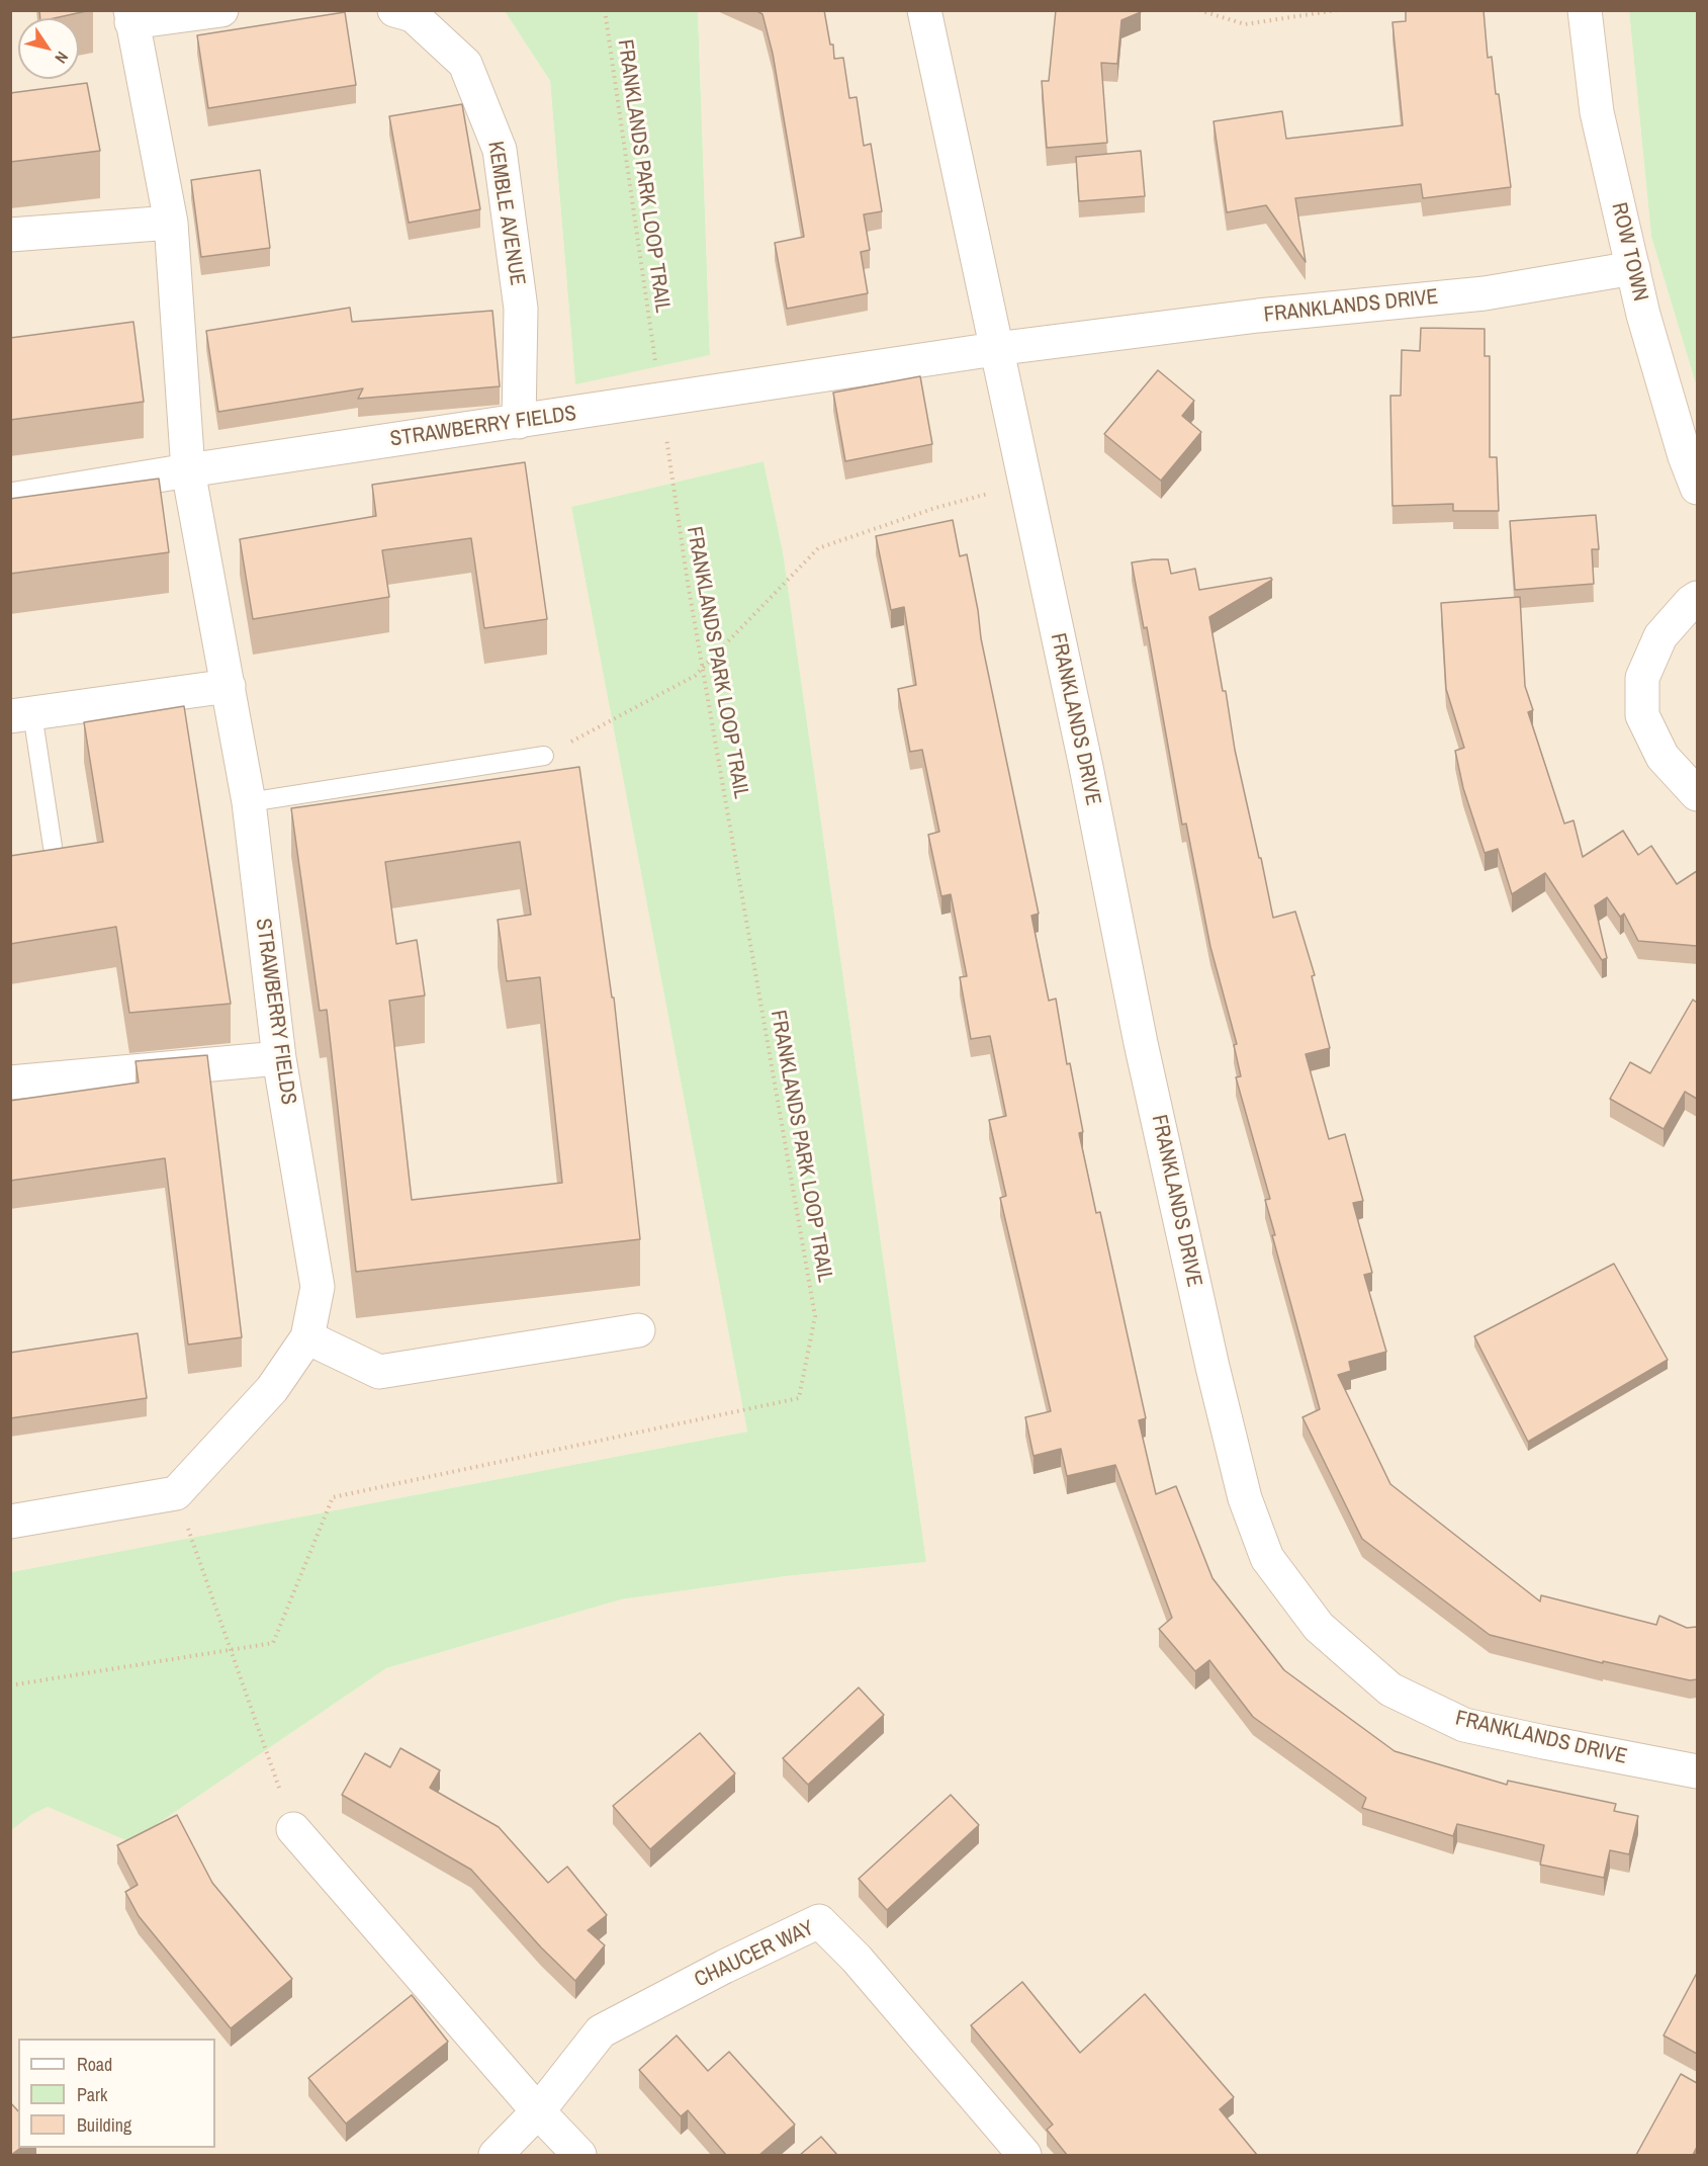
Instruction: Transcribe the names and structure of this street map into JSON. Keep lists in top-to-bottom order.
{
  "streets": {
    "street": [
      "KEMBLE AVENUE",
      "ROW TOWN",
      "FRANKLANDS DRIVE",
      "STRAWBERRY FIELDS",
      "CHAUCER WAY"
    ],
    "path": ["FRANKLANDS PARK LOOP TRAIL"]
  },
  "crossings": [
    ["FRANKLANDS PARK LOOP TRAIL", "STRAWBERRY FIELDS"],
    ["KEMBLE AVENUE", "STRAWBERRY FIELDS"],
    ["ROW TOWN", "FRANKLANDS DRIVE"],
    ["FRANKLANDS DRIVE", "STRAWBERRY FIELDS"]
  ],
  "legend": ["Road", "Park", "Building"],
  "north": "bottom right"
}
